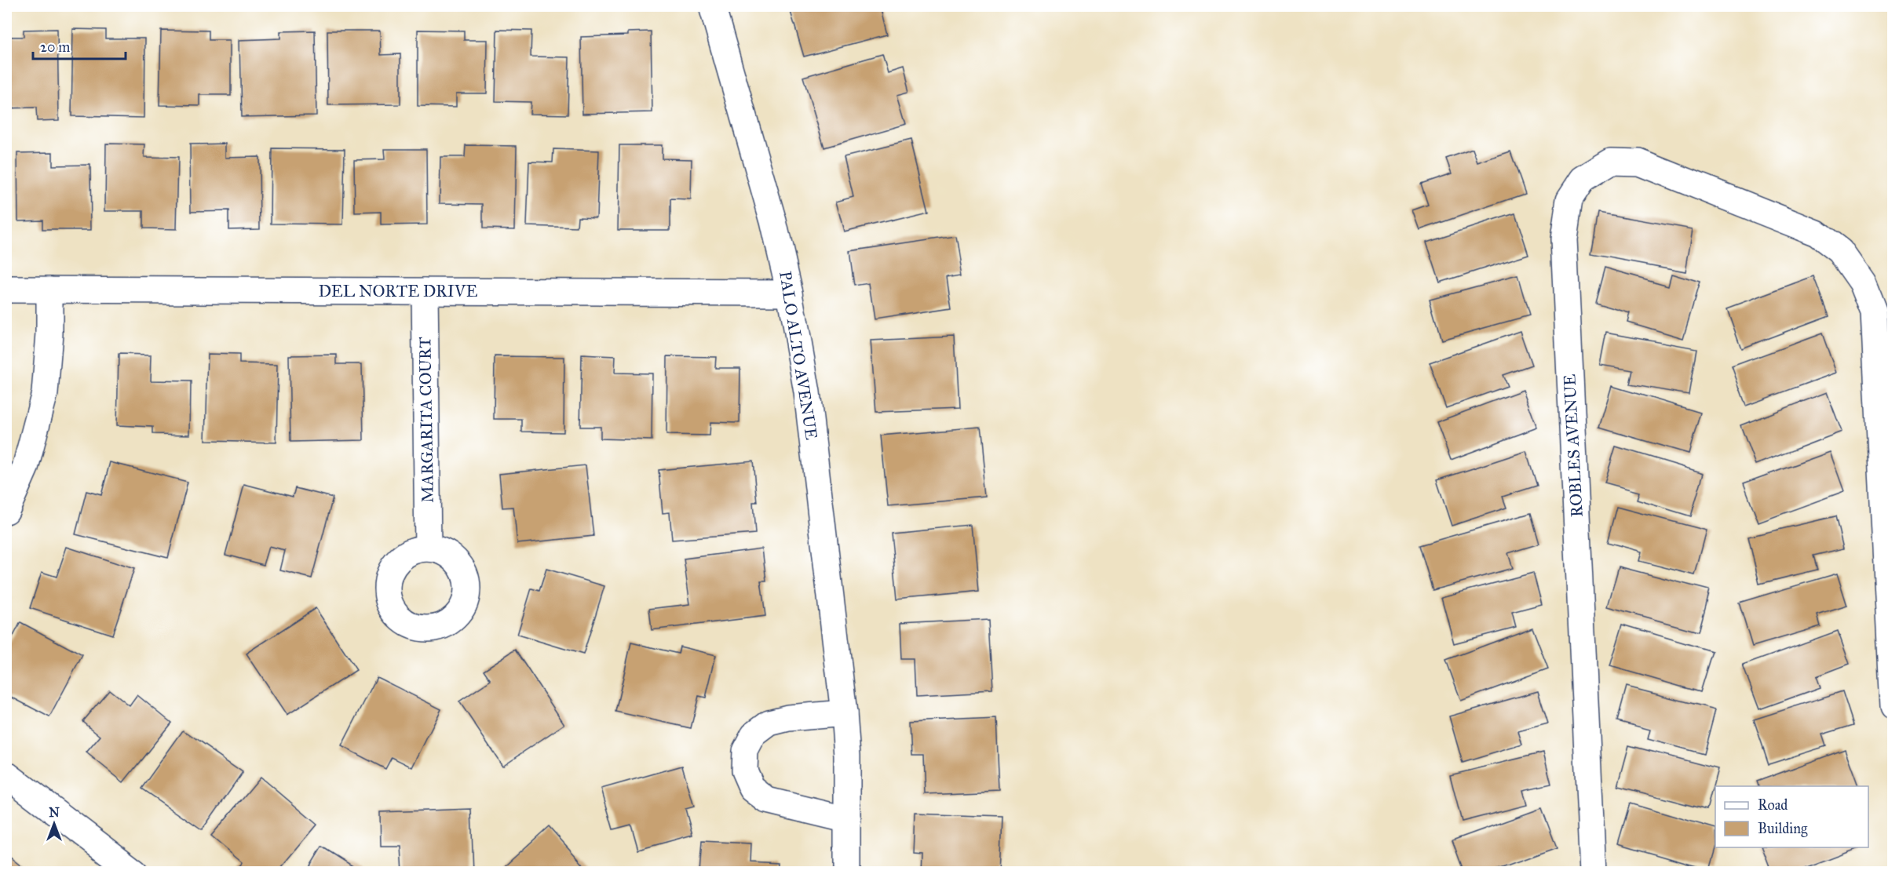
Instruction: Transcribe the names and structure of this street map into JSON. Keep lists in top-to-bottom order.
{
  "streets": {
    "street": [
      "DEL NORTE DRIVE",
      "PALO ALTO AVENUE",
      "MARGARITA COURT",
      "ROBLES AVENUE"
    ]
  },
  "crossings": [
    ["DEL NORTE DRIVE", "PALO ALTO AVENUE"],
    ["DEL NORTE DRIVE", "MARGARITA COURT"]
  ],
  "legend": ["Road", "Building"],
  "scale_bar": "20 m",
  "north": "top"
}
